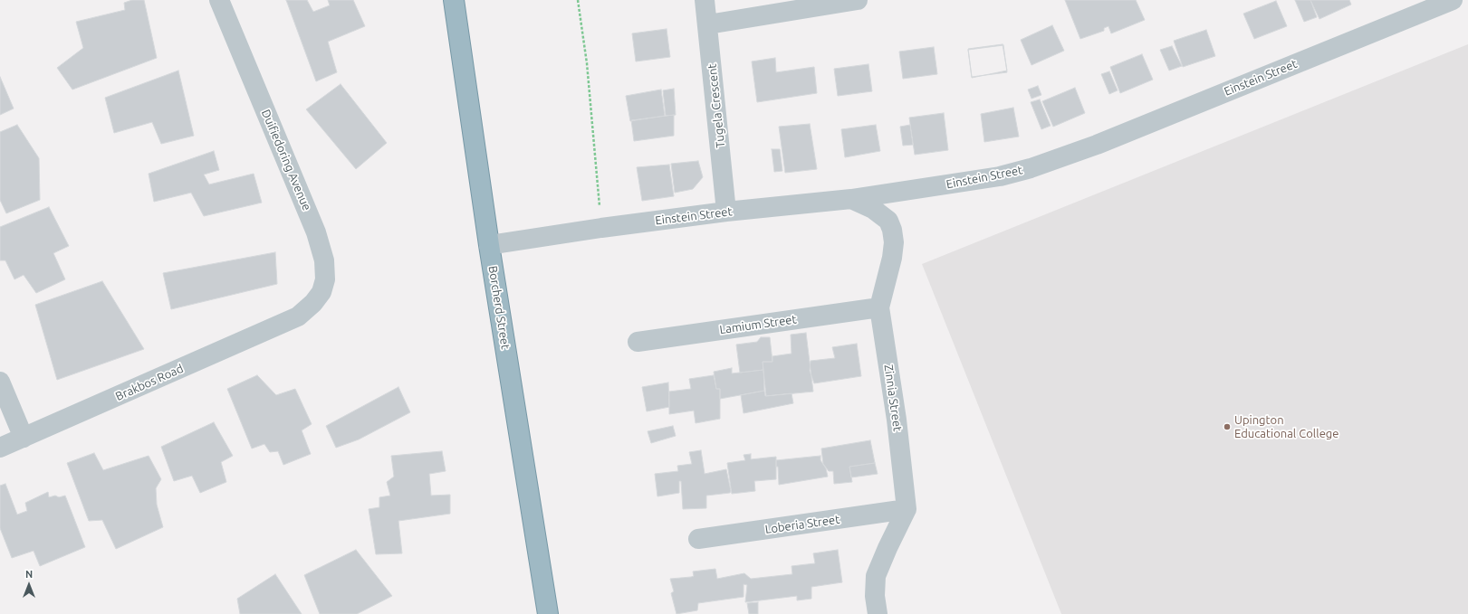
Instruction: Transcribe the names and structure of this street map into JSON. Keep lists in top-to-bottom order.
{
  "streets": {
    "highway": ["Borcherd Street"],
    "street": [
      "Einstein Street",
      "Tugela Crescent",
      "Duifiedoring Avenue",
      "Lamium Street",
      "Brakbos Road",
      "Zinnia Street",
      "Loberia Street"
    ]
  },
  "crossings": [
    ["Einstein Street", "Tugela Crescent"],
    ["Einstein Street", "Borcherd Street"],
    ["Einstein Street", "Zinnia Street"],
    ["Duifiedoring Avenue", "Brakbos Road"],
    ["Lamium Street", "Zinnia Street"],
    ["Zinnia Street", "Loberia Street"]
  ],
  "places": ["Upington Educational College"],
  "north": "top"
}
